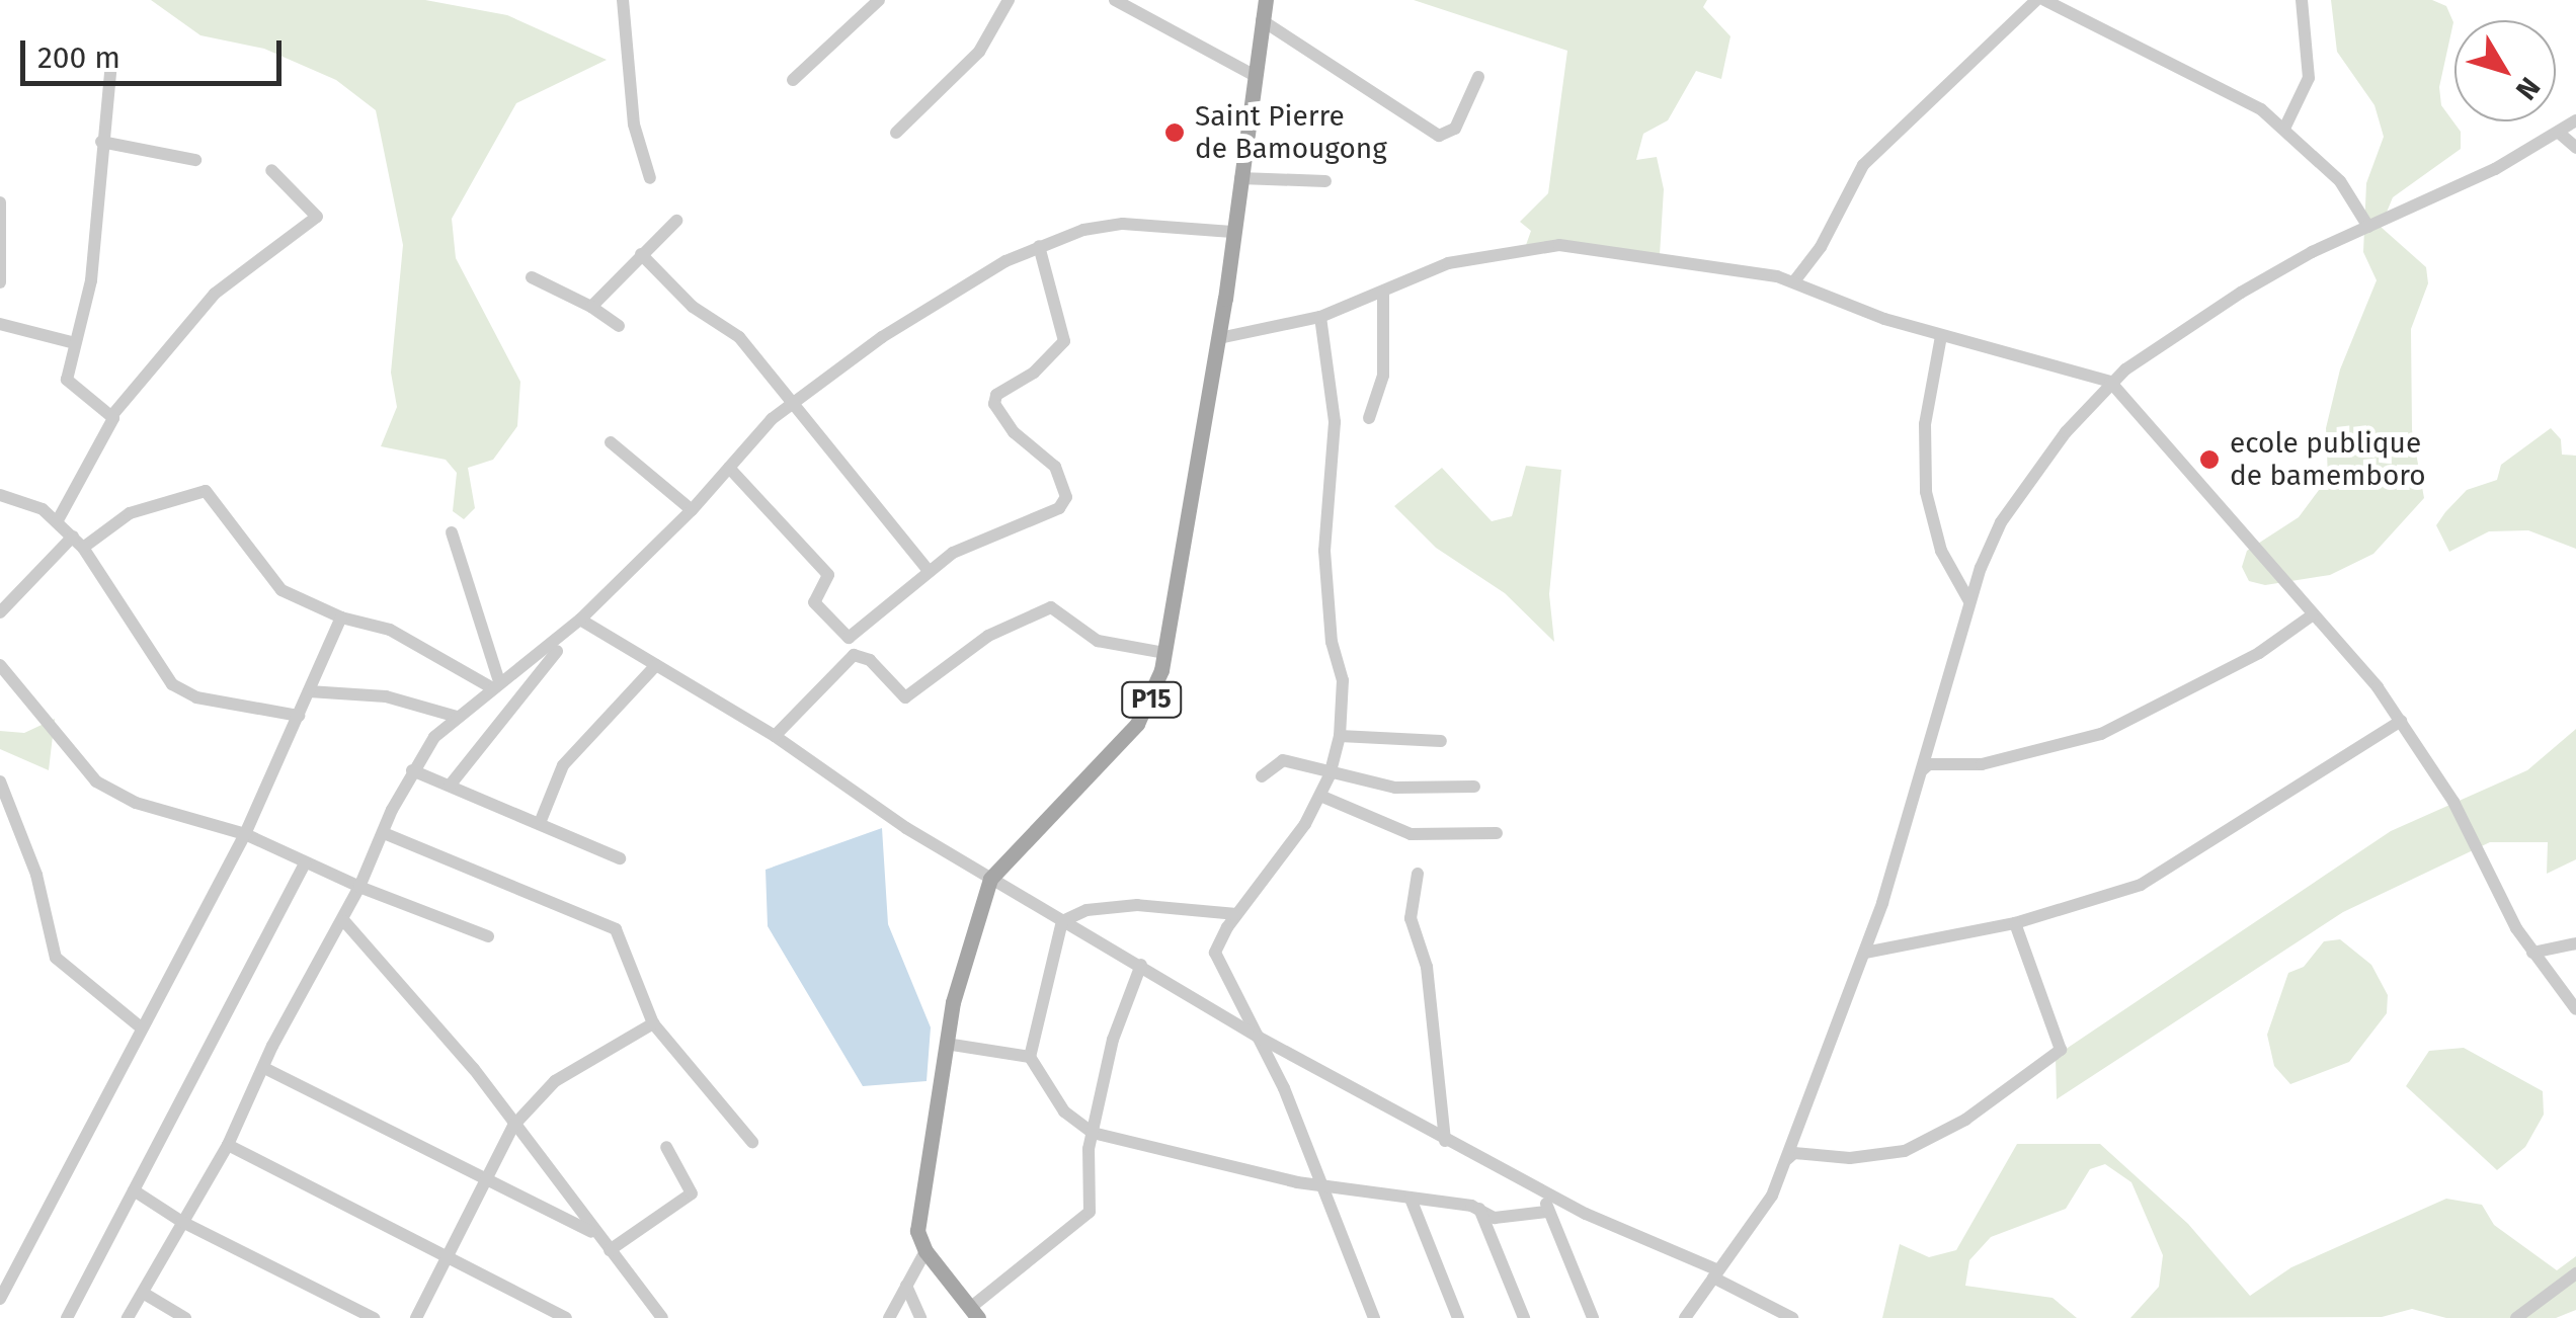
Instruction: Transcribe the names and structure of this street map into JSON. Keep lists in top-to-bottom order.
{
  "streets": {
    "main road": ["P15"]
  },
  "places": ["Saint Pierre de Bamougong", "ecole publique de bamemboro"],
  "scale_bar": "200 m",
  "north": "bottom right"
}
